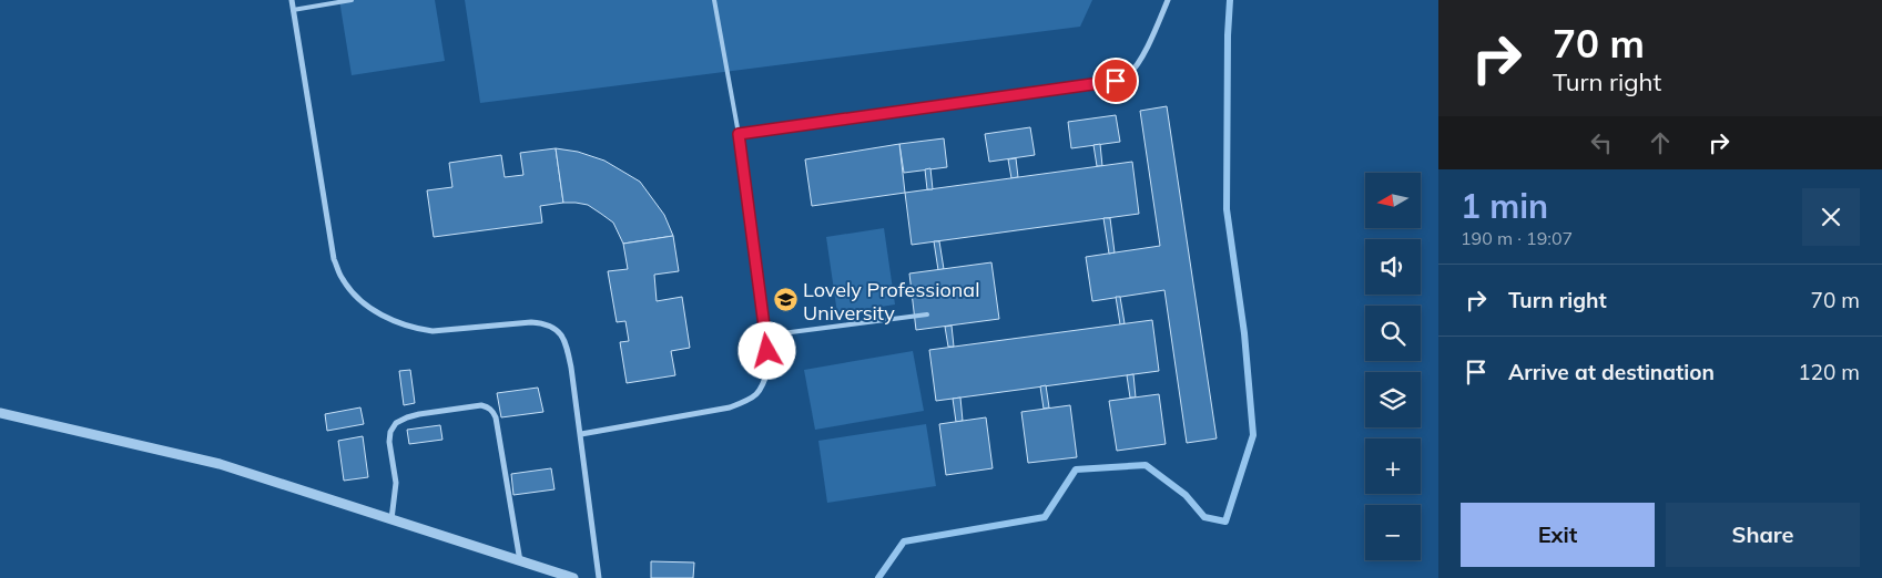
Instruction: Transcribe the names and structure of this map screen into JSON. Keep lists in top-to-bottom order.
{
  "places": {
    "school or university": ["Lovely Professional University"]
  },
  "north": "left",
  "page": {
    "turn": ["70 m", "Turn right"],
    "heading": ["1 min", "190 m · 19:07"],
    "map_buttons": ["+", "−"],
    "list": [
      {
        "name": "Turn right",
        "value": "70 m"
      },
      {
        "name": "Arrive at destination",
        "value": "120 m"
      }
    ],
    "buttons": ["Exit", "Share"]
  }
}
